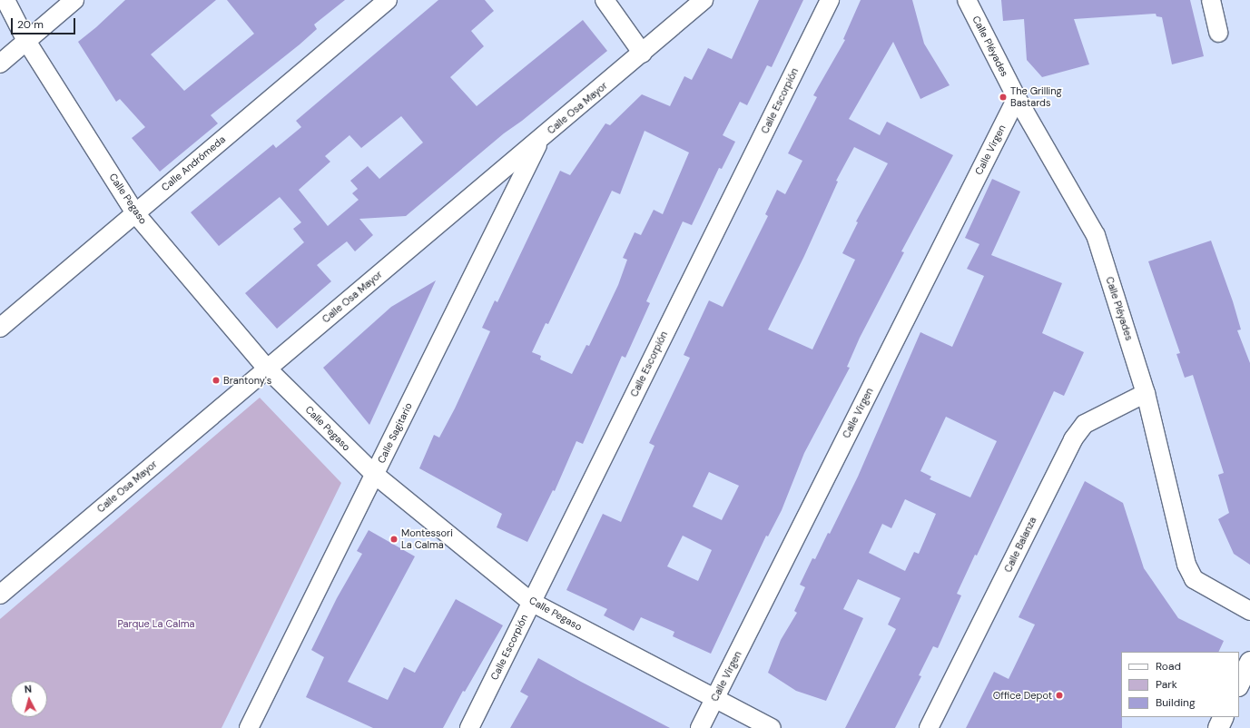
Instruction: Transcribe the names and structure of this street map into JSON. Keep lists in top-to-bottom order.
{
  "streets": {
    "street": [
      "Calle Pléyades",
      "Calle Escorpión",
      "Calle Osa Mayor",
      "Calle Virgen",
      "Calle Andrómeda",
      "Calle Pegaso",
      "Calle Sagitario",
      "Calle Balanza"
    ]
  },
  "crossings": [
    ["Calle Pléyades", "Calle Virgen"],
    ["Calle Pléyades", "Calle Balanza"],
    ["Calle Escorpión", "Calle Pegaso"],
    ["Calle Osa Mayor", "Calle Pegaso"],
    ["Calle Osa Mayor", "Calle Sagitario"],
    ["Calle Virgen", "Calle Pegaso"],
    ["Calle Andrómeda", "Calle Pegaso"],
    ["Calle Pegaso", "Calle Sagitario"]
  ],
  "parks": ["Parque La Calma"],
  "places": [
    "The Grilling Bastards",
    "Brantony's",
    "Montessori La Calma",
    "Office Depot"
  ],
  "legend": ["Road", "Park", "Building"],
  "scale_bar": "20 m",
  "north": "top"
}
